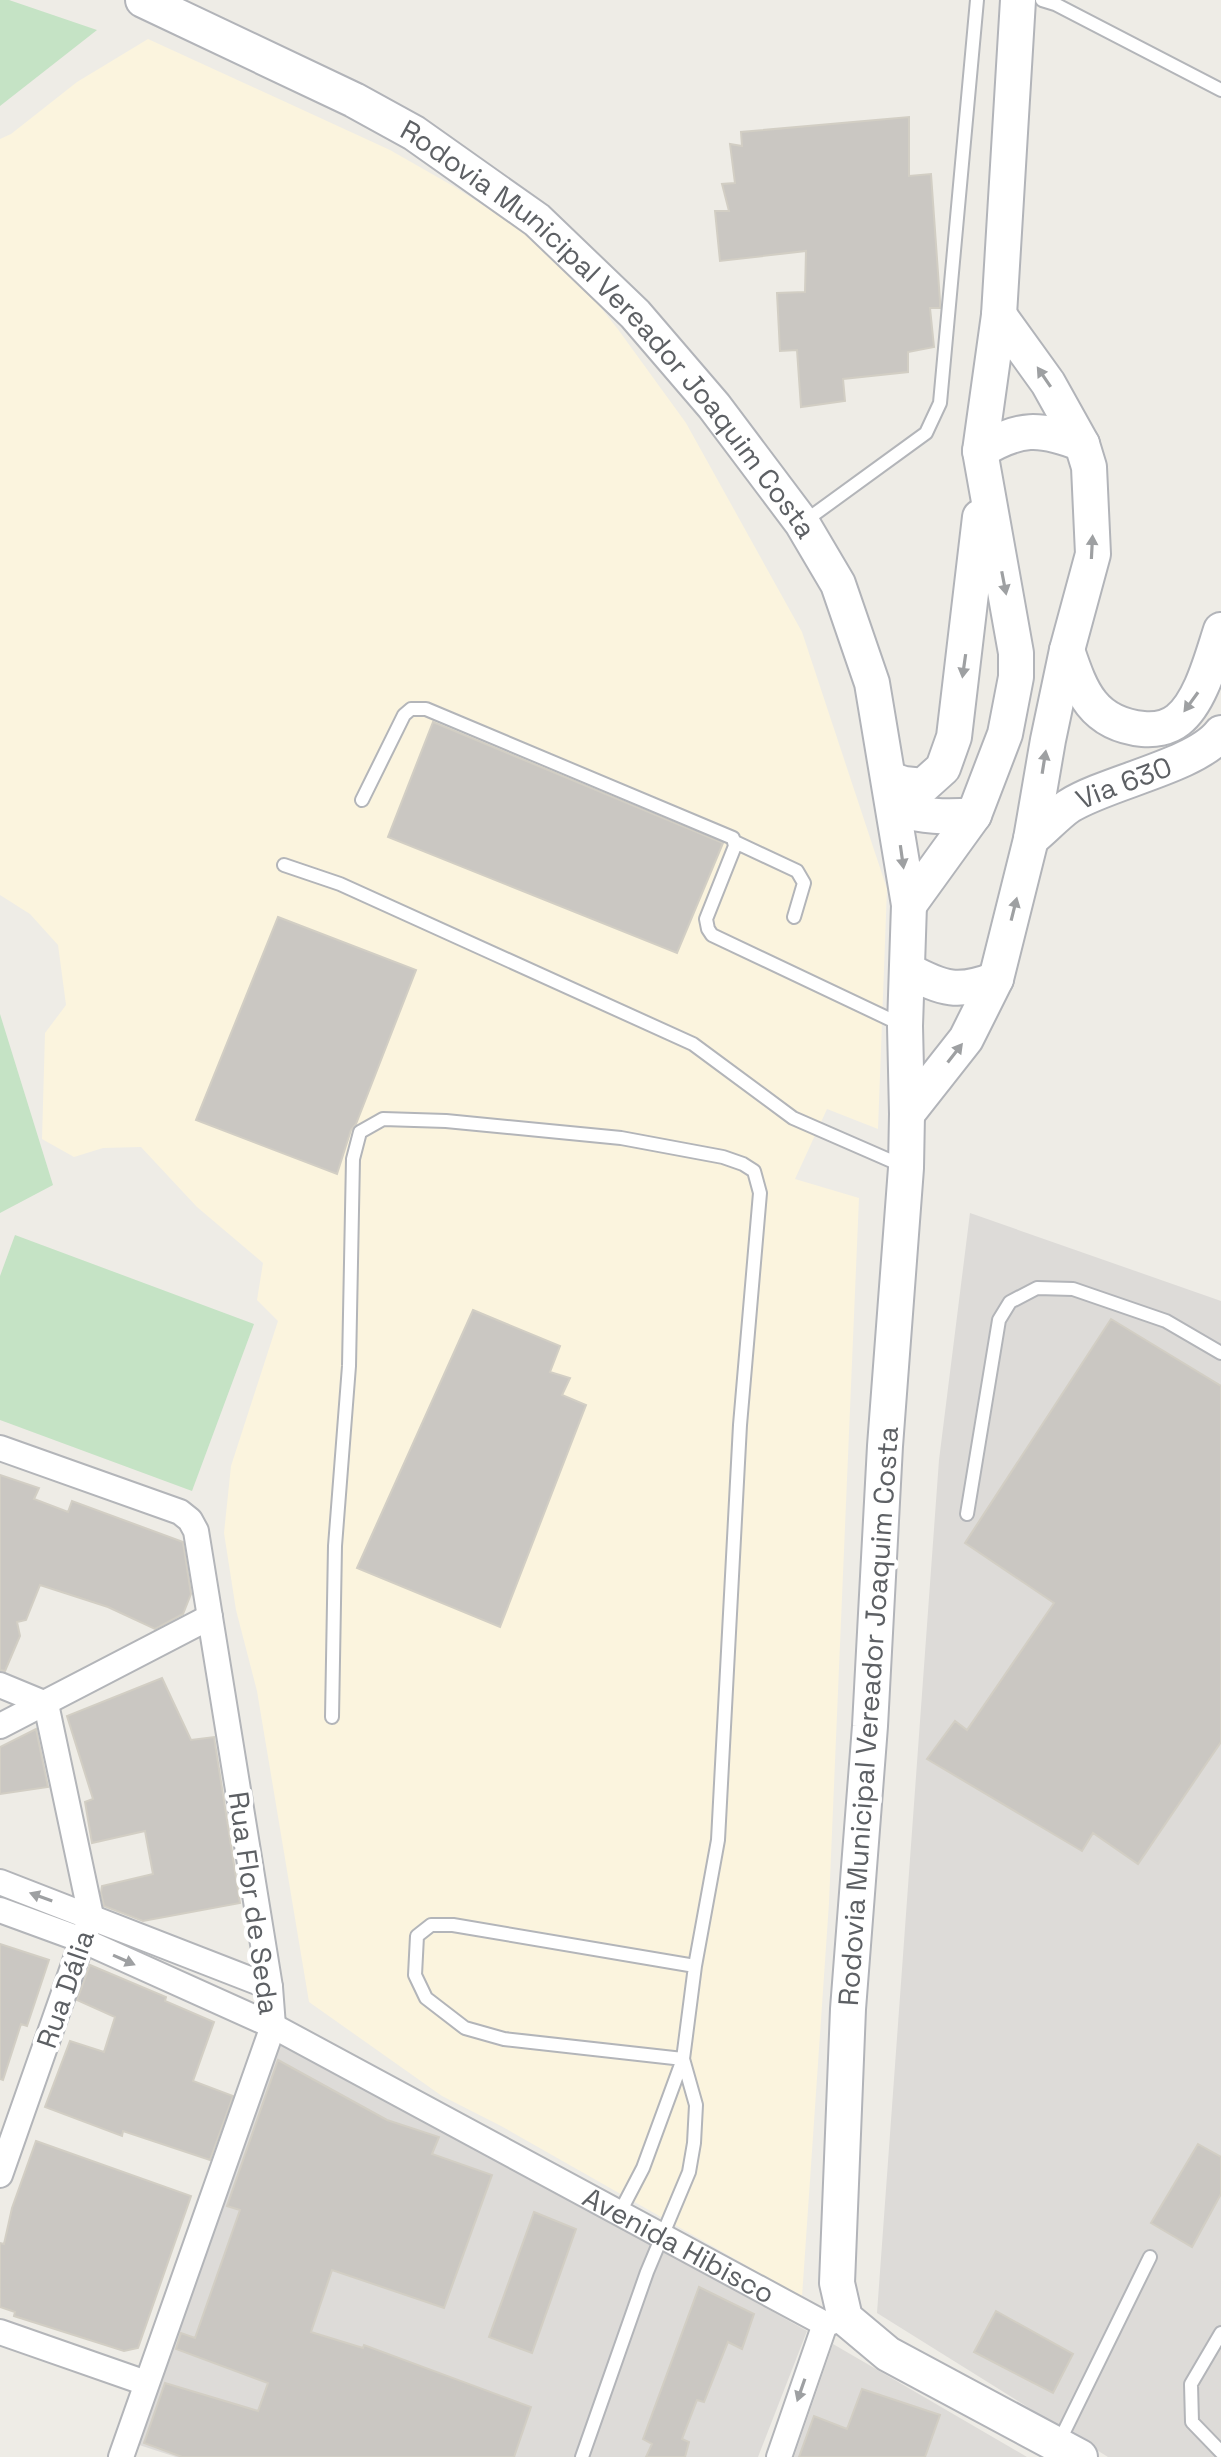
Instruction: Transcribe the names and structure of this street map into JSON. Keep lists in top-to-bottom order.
{
  "streets": {
    "main road": ["Rodovia Municipal Vereador Joaquim Costa", "Via 630", "Avenida Hibisco"],
    "street": ["Rua Flor de Seda", "Rua Dália"]
  },
  "crossings": [
    ["Rodovia Municipal Vereador Joaquim Costa", "Avenida Hibisco"],
    ["Rua Flor de Seda", "Avenida Hibisco"],
    ["Rua Dália", "Avenida Hibisco"]
  ]
}
